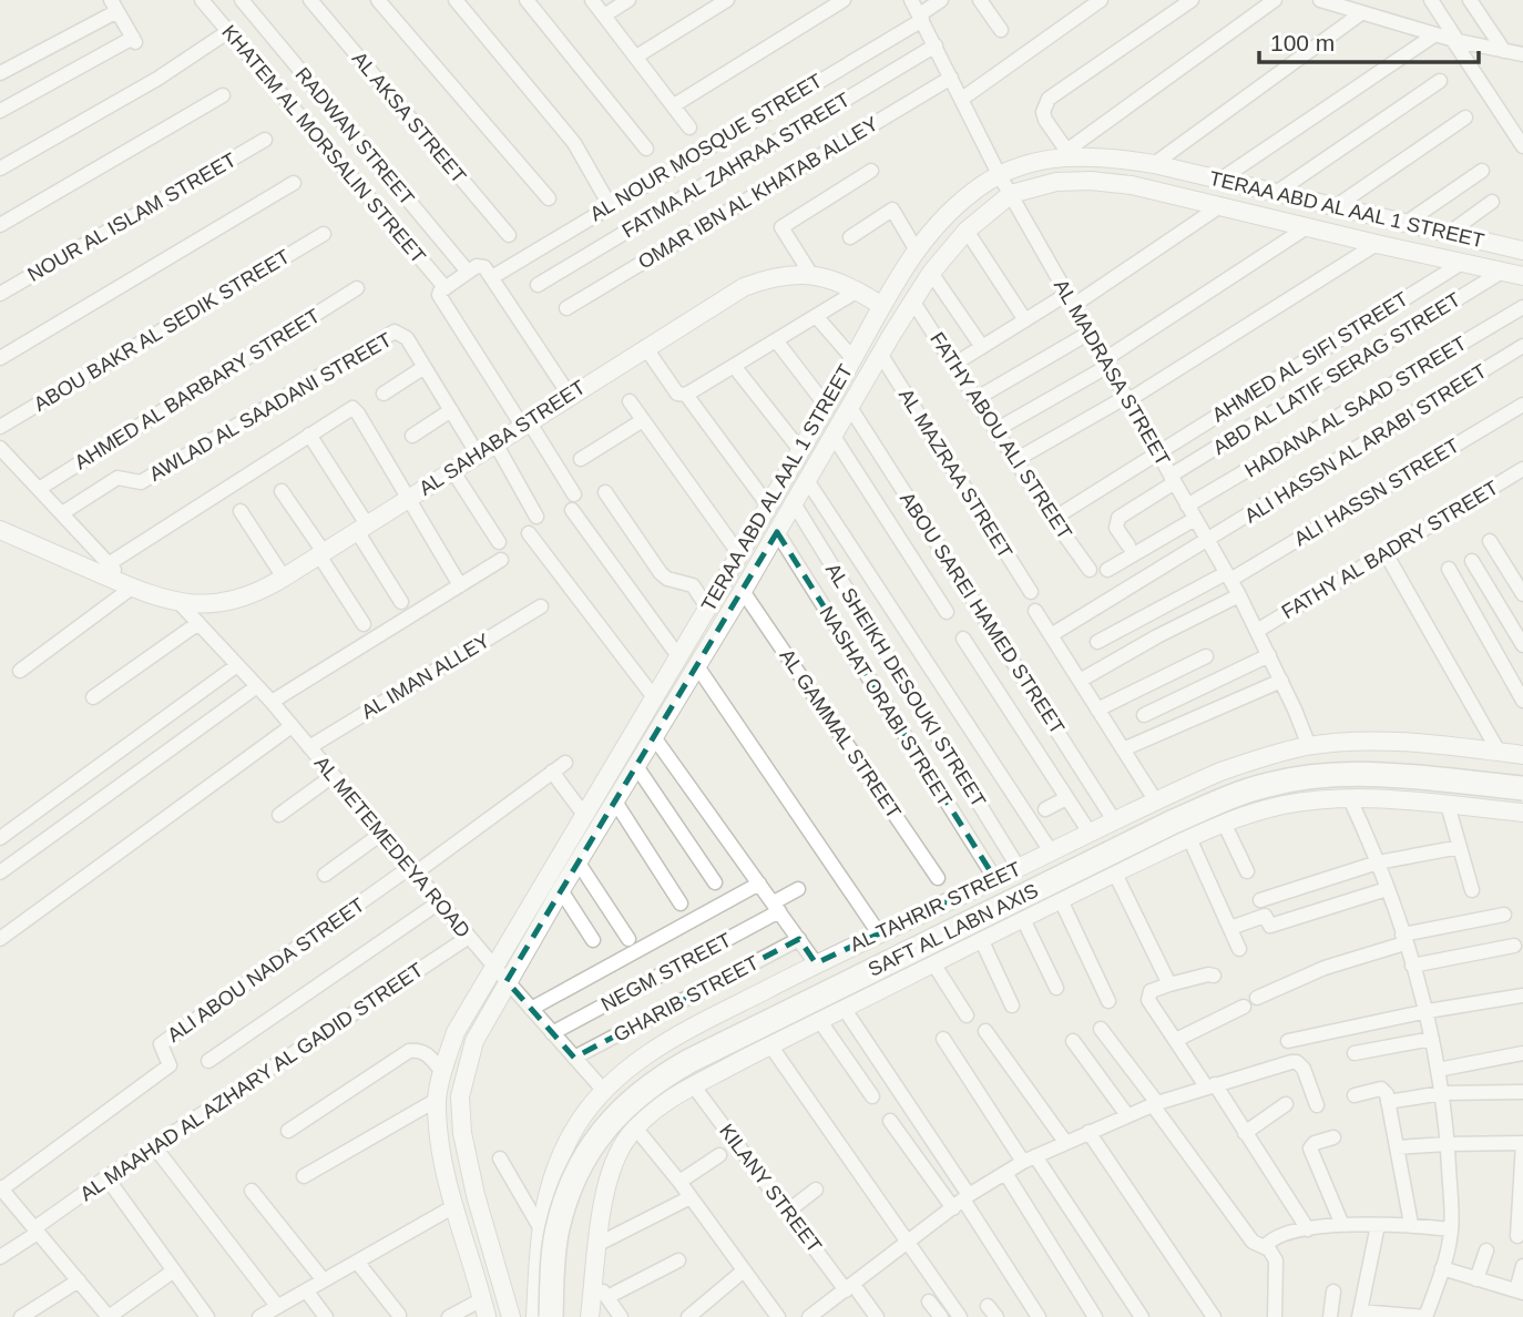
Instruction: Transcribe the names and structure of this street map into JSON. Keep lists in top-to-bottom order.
{
  "streets": {
    "main road": ["SAFT AL LABN AXIS"],
    "street": [
      "AL AKSA STREET",
      "RADWAN STREET",
      "KHATEM AL MORSALIN STREET",
      "AL NOUR MOSQUE STREET",
      "FATMA AL ZAHRAA STREET",
      "OMAR IBN AL KHATAB ALLEY",
      "TERAA ABD AL AAL 1 STREET",
      "NOUR AL ISLAM STREET",
      "ABOU BAKR AL SEDIK STREET",
      "AHMED AL SIFI STREET",
      "AL MADRASA STREET",
      "ABD AL LATIF SERAG STREET",
      "AHMED AL BARBARY STREET",
      "AWLAD AL SAADANI STREET",
      "HADANA AL SAAD STREET",
      "FATHY ABOU ALI STREET",
      "AL SAHABA STREET",
      "ALI HASSN AL ARABI STREET",
      "AL MAZRAA STREET",
      "ALI HASSN STREET",
      "FATHY AL BADRY STREET",
      "ABOU SAREI HAMED STREET",
      "AL IMAN ALLEY",
      "AL SHEIKH DESOUKI STREET",
      "NASHAT ORABI STREET",
      "AL GAMMAL STREET",
      "AL METEMEDEYA ROAD",
      "AL TAHRIR STREET",
      "ALI ABOU NADA STREET",
      "NEGM STREET",
      "GHARIB STREET",
      "AL MAAHAD AL AZHARY AL GADID STREET",
      "KILANY STREET"
    ]
  },
  "crossings": [
    ["RADWAN STREET", "AL NOUR MOSQUE STREET"],
    ["KHATEM AL MORSALIN STREET", "AL NOUR MOSQUE STREET"],
    ["KHATEM AL MORSALIN STREET", "TERAA ABD AL AAL 1 STREET"],
    ["KHATEM AL MORSALIN STREET", "AL SAHABA STREET"],
    ["AL NOUR MOSQUE STREET", "AL MADRASA STREET"],
    ["FATMA AL ZAHRAA STREET", "AL MADRASA STREET"],
    ["OMAR IBN AL KHATAB ALLEY", "AL MADRASA STREET"],
    ["TERAA ABD AL AAL 1 STREET", "AHMED AL SIFI STREET"],
    ["TERAA ABD AL AAL 1 STREET", "AL MADRASA STREET"],
    ["TERAA ABD AL AAL 1 STREET", "ABD AL LATIF SERAG STREET"],
    ["TERAA ABD AL AAL 1 STREET", "FATHY ABOU ALI STREET"],
    ["TERAA ABD AL AAL 1 STREET", "AL SAHABA STREET"],
    ["TERAA ABD AL AAL 1 STREET", "AL MAZRAA STREET"],
    ["TERAA ABD AL AAL 1 STREET", "ABOU SAREI HAMED STREET"],
    ["TERAA ABD AL AAL 1 STREET", "AL SHEIKH DESOUKI STREET"],
    ["TERAA ABD AL AAL 1 STREET", "NASHAT ORABI STREET"],
    ["TERAA ABD AL AAL 1 STREET", "AL GAMMAL STREET"],
    ["TERAA ABD AL AAL 1 STREET", "AL METEMEDEYA ROAD"],
    ["AHMED AL SIFI STREET", "AL MADRASA STREET"],
    ["AHMED AL SIFI STREET", "FATHY ABOU ALI STREET"],
    ["AL MADRASA STREET", "ABD AL LATIF SERAG STREET"],
    ["AL MADRASA STREET", "HADANA AL SAAD STREET"],
    ["AL MADRASA STREET", "ALI HASSN AL ARABI STREET"],
    ["AL MADRASA STREET", "ALI HASSN STREET"],
    ["AL MADRASA STREET", "FATHY AL BADRY STREET"],
    ["AL MADRASA STREET", "AL TAHRIR STREET"],
    ["AL SAHABA STREET", "AL METEMEDEYA ROAD"],
    ["ABOU SAREI HAMED STREET", "AL TAHRIR STREET"],
    ["AL IMAN ALLEY", "AL METEMEDEYA ROAD"],
    ["AL SHEIKH DESOUKI STREET", "AL TAHRIR STREET"],
    ["NASHAT ORABI STREET", "AL TAHRIR STREET"],
    ["AL METEMEDEYA ROAD", "AL TAHRIR STREET"],
    ["AL METEMEDEYA ROAD", "ALI ABOU NADA STREET"],
    ["AL METEMEDEYA ROAD", "NEGM STREET"],
    ["AL METEMEDEYA ROAD", "GHARIB STREET"],
    ["AL METEMEDEYA ROAD", "AL MAAHAD AL AZHARY AL GADID STREET"]
  ],
  "scale_bar": "100 m"
}
